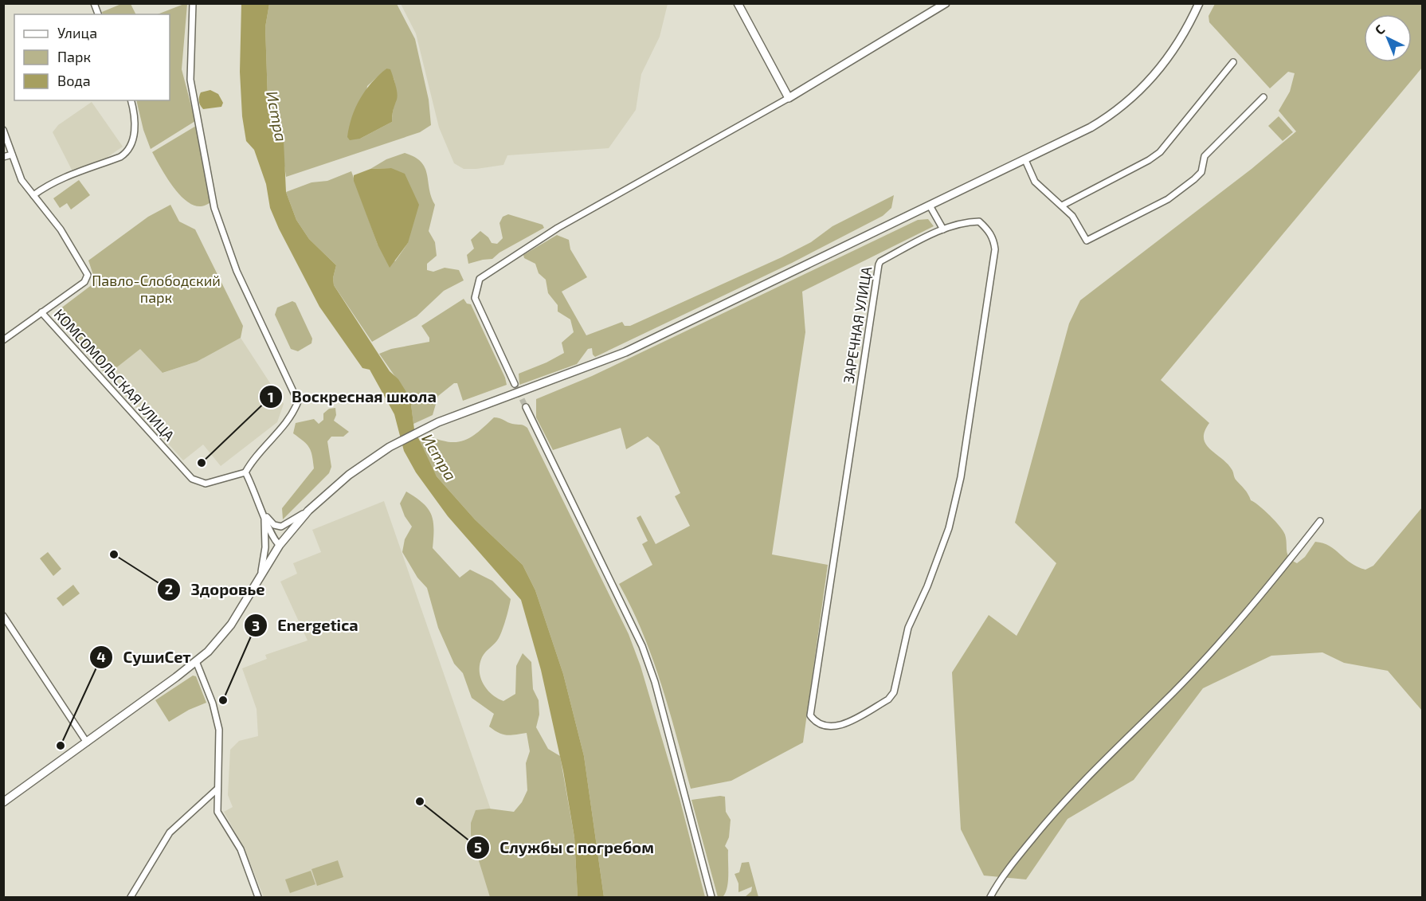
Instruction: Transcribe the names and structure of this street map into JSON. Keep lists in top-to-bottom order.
{
  "streets": {
    "street": ["ЗАРЕЧНАЯ УЛИЦА", "КОМСОМОЛЬСКАЯ УЛИЦА"]
  },
  "water": ["Истра"],
  "parks": ["Павло-Слободский парк"],
  "places": [
    "Воскресная школа",
    "Здоровье",
    "Energetica",
    "СушиСет",
    "Службы с погребом"
  ],
  "legend": ["Улица", "Парк", "Вода"],
  "north": "top left"
}
